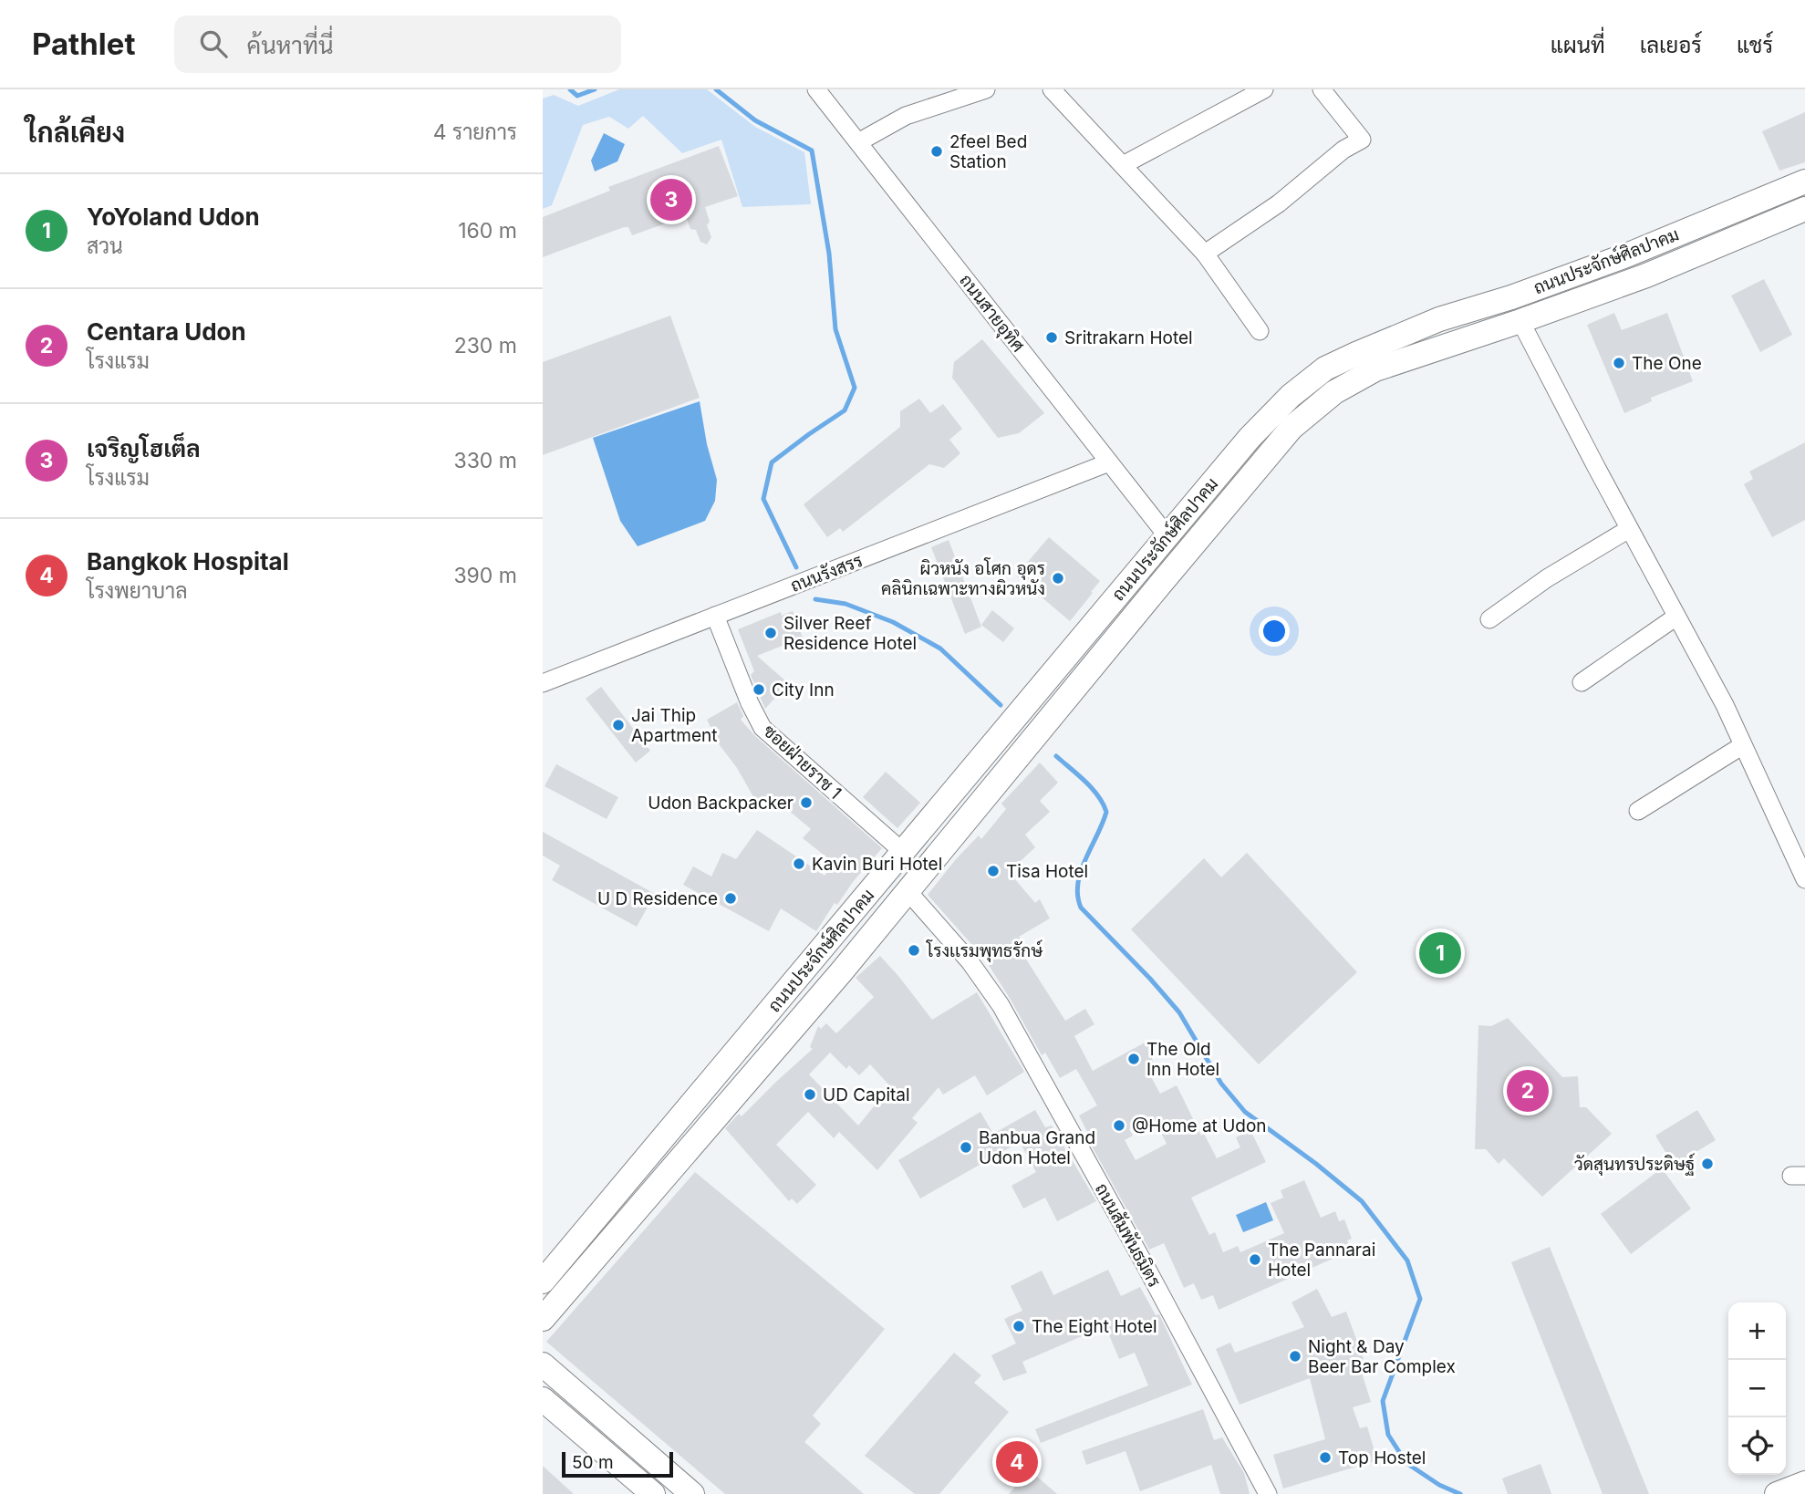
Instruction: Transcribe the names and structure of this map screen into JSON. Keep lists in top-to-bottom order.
{
  "streets": {
    "street": [
      "ถนนประจักษ์ศิลปาคม",
      "ถนนสายอุทิศ",
      "ถนนรังสรร",
      "ซอยฝ่ายราช 1",
      "ถนนสัมพันธมิตร"
    ]
  },
  "crossings": [
    ["ถนนประจักษ์ศิลปาคม", "ถนนสายอุทิศ"],
    ["ถนนประจักษ์ศิลปาคม", "ซอยฝ่ายราช 1"],
    ["ถนนประจักษ์ศิลปาคม", "ถนนสัมพันธมิตร"],
    ["ถนนสายอุทิศ", "ถนนรังสรร"],
    ["ถนนรังสรร", "ซอยฝ่ายราช 1"]
  ],
  "places": [
    "2feel Bed Station",
    "Sritrakarn Hotel",
    "The One",
    "ผิวหนัง อโศก อุดร คลินิกเฉพาะทางผิวหนัง",
    "Silver Reef Residence Hotel",
    "City Inn",
    "Jai Thip Apartment",
    "Udon Backpacker",
    "Kavin Buri Hotel",
    "Tisa Hotel",
    "U D Residence",
    "โรงเเรมพุทธรักษ์",
    "The Old Inn Hotel",
    "UD Capital",
    "@Home at Udon",
    "Banbua Grand Udon Hotel",
    "วัดสุนทรประดิษฐ์",
    "The Pannarai Hotel",
    "The Eight Hotel",
    "Night & Day Beer Bar Complex",
    "Top Hostel"
  ],
  "scale_bar": "50 m",
  "page": {
    "header": "Pathlet",
    "search": "ค้นหาที่นี่",
    "nav": ["แผนที่", "เลเยอร์", "แชร์"],
    "heading": ["ใกล้เคียง", "4 รายการ"],
    "list": [
      {
        "mark": "1",
        "name": "YoYoland Udon",
        "note": "สวน",
        "value": "160 m"
      },
      {
        "mark": "2",
        "name": "Centara Udon",
        "note": "โรงแรม",
        "value": "230 m"
      },
      {
        "mark": "3",
        "name": "เจริญโฮเต็ล",
        "note": "โรงแรม",
        "value": "330 m"
      },
      {
        "mark": "4",
        "name": "Bangkok Hospital",
        "note": "โรงพยาบาล",
        "value": "390 m"
      }
    ],
    "pins": [
      "3",
      "1",
      "2",
      "4"
    ],
    "map_buttons": ["+", "−"],
    "scale": "50 m"
  }
}
